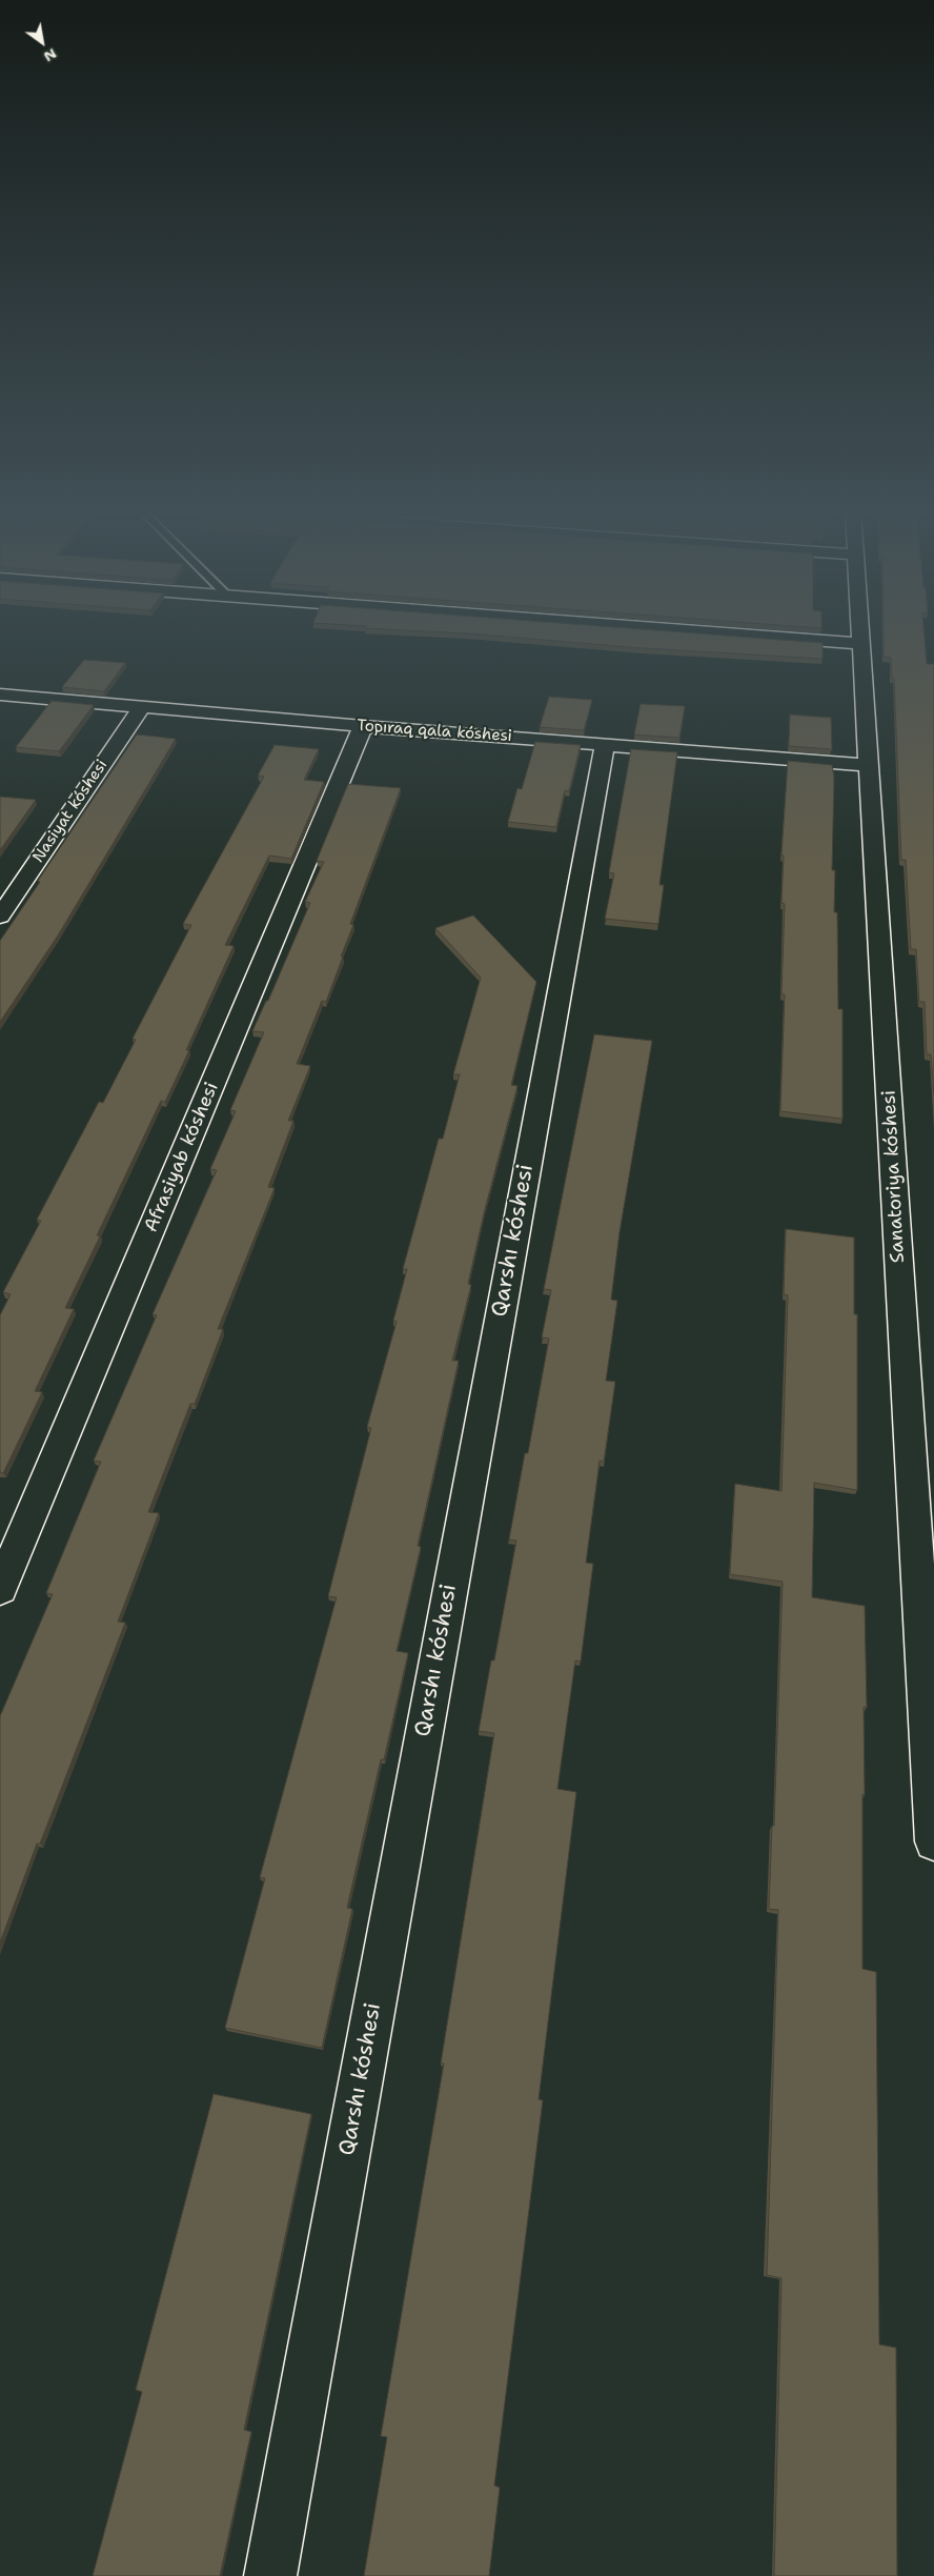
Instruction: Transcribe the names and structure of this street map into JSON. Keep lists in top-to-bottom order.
{
  "streets": {
    "street": [
      "Topıraq qala kóshesi",
      "Nasiyat kóshesi",
      "Afrasiyab kóshesi",
      "Sanatoriya kóshesi",
      "Qarshı kóshesi"
    ]
  },
  "crossings": [
    ["Topıraq qala kóshesi", "Nasiyat kóshesi"],
    ["Topıraq qala kóshesi", "Afrasiyab kóshesi"],
    ["Topıraq qala kóshesi", "Sanatoriya kóshesi"],
    ["Topıraq qala kóshesi", "Qarshı kóshesi"]
  ],
  "north": "bottom right"
}
